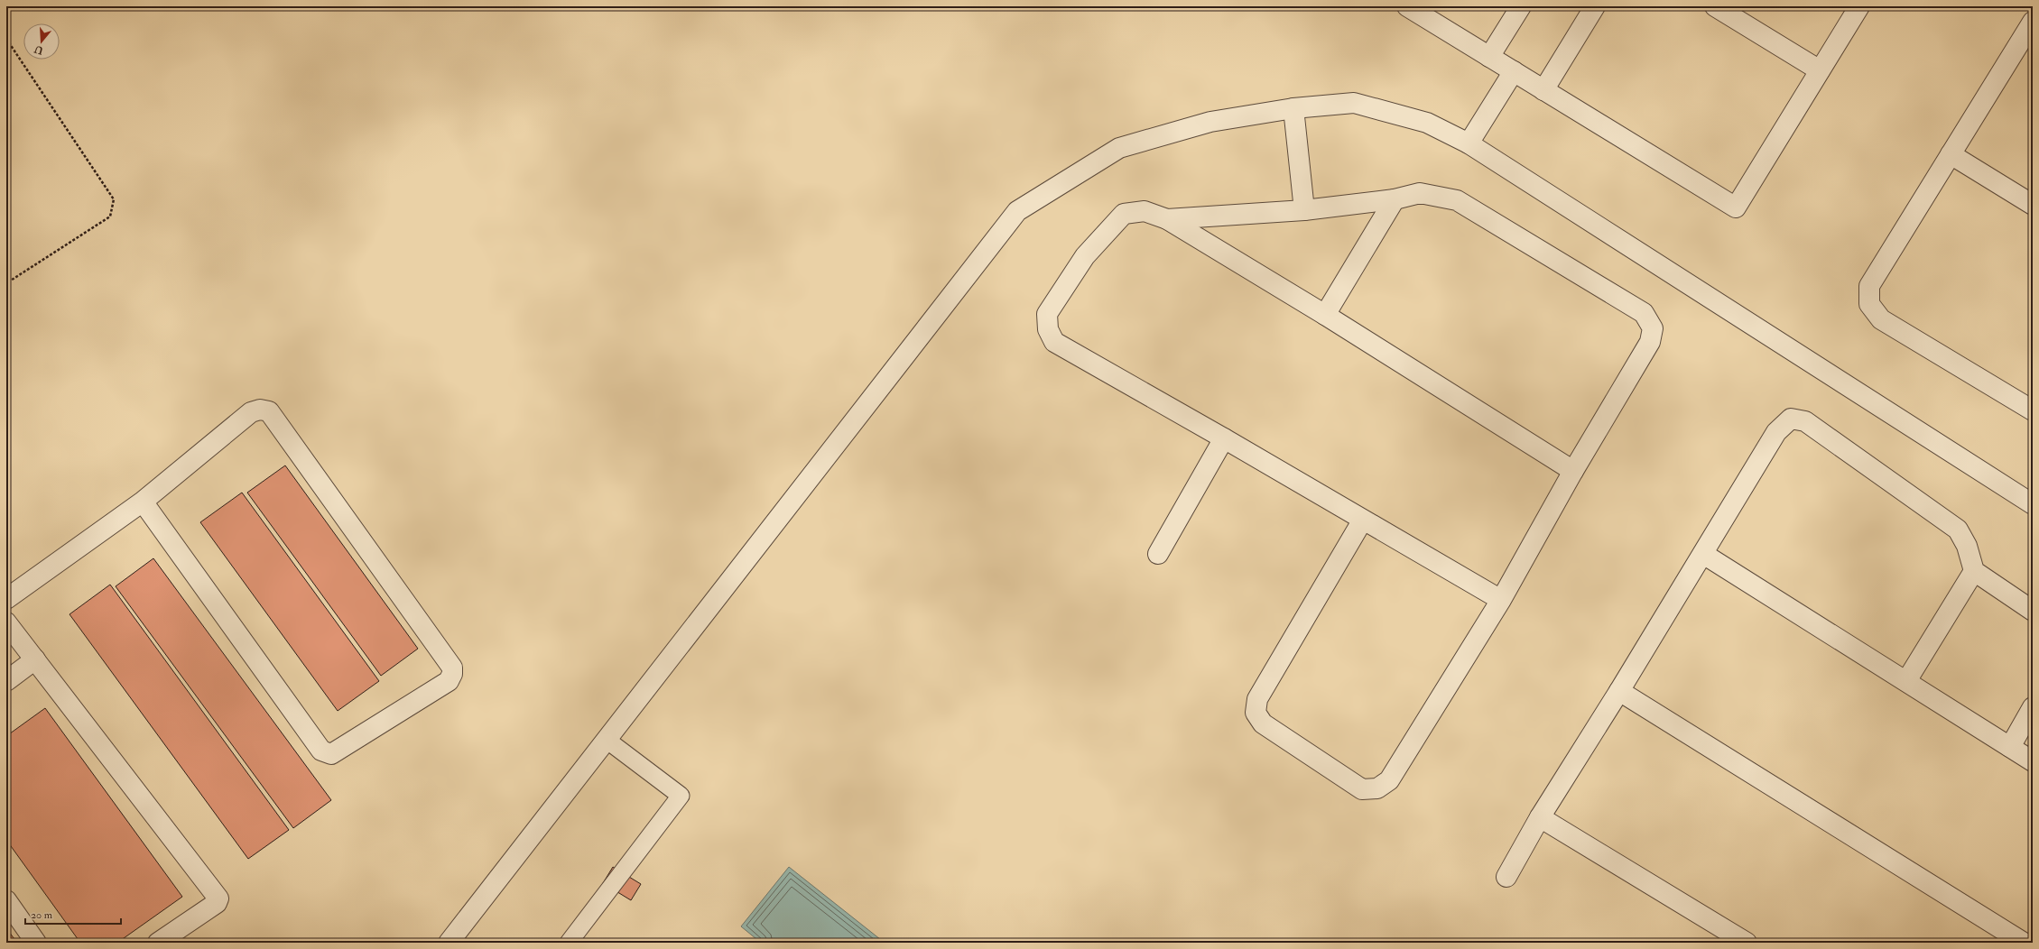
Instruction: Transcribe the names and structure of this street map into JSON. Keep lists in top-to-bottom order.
{
  "scale_bar": "20 m",
  "north": "bottom"
}
